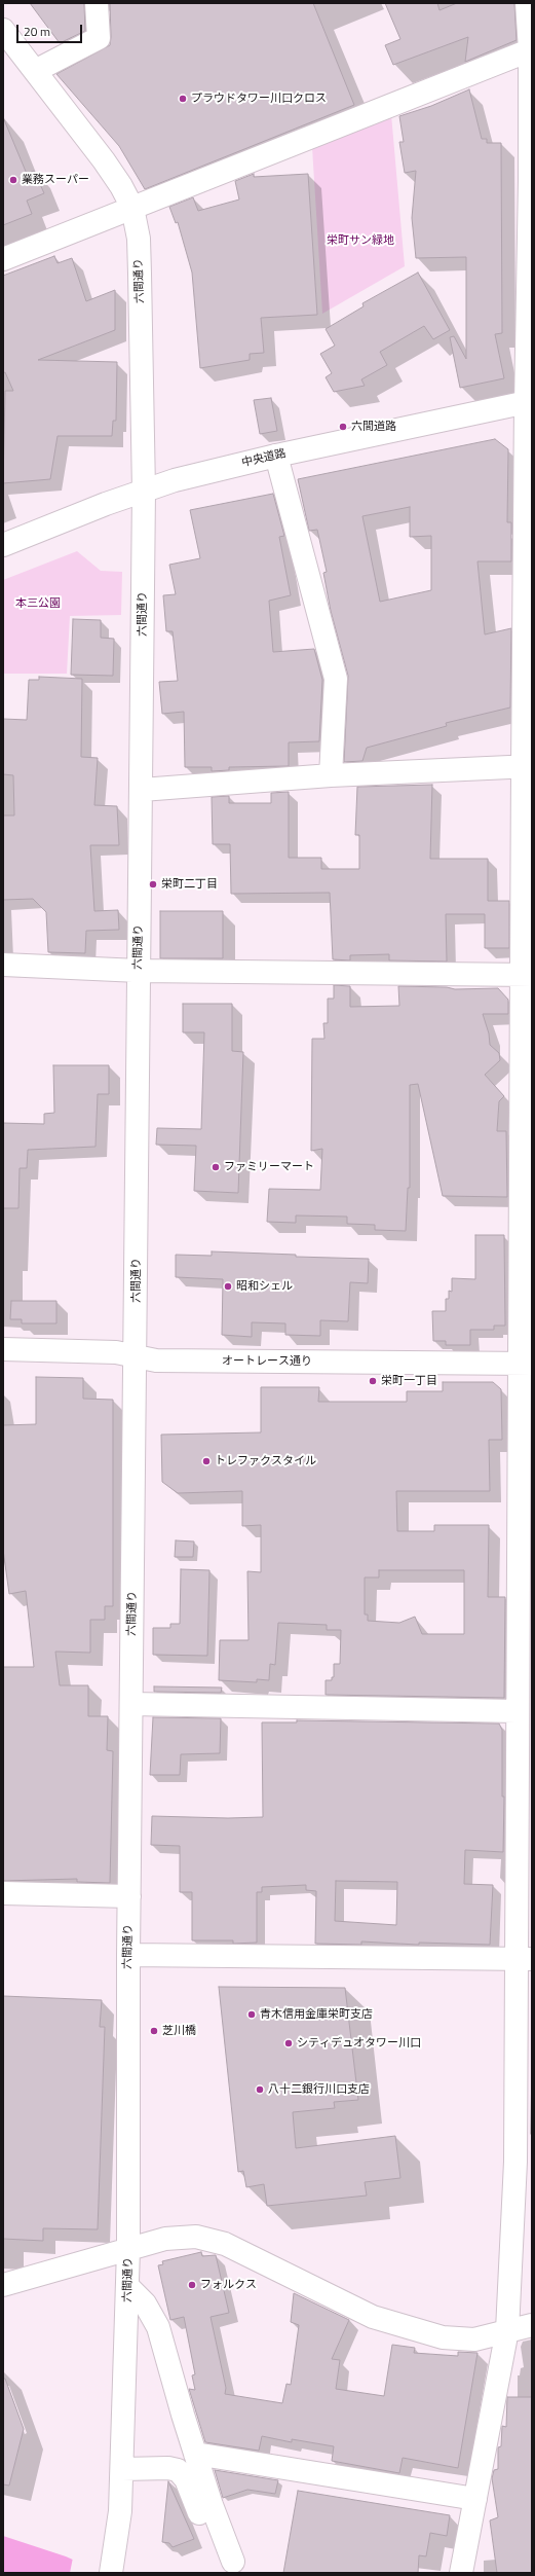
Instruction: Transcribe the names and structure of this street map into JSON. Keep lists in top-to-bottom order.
{
  "streets": {
    "street": ["六間通り", "中央道路", "オートレース通り"]
  },
  "crossings": [
    ["六間通り", "中央道路"],
    ["六間通り", "オートレース通り"]
  ],
  "parks": ["栄町サン緑地", "本三公園"],
  "places": [
    "プラウドタワー川口クロス",
    "業務スーパー",
    "六間道路",
    "栄町二丁目",
    "ファミリーマート",
    "昭和シェル",
    "栄町一丁目",
    "トレファクスタイル",
    "青木信用金庫栄町支店",
    "芝川橋",
    "シティデュオタワー川口",
    "八十二銀行川口支店",
    "フォルクス"
  ],
  "scale_bar": "20 m"
}
